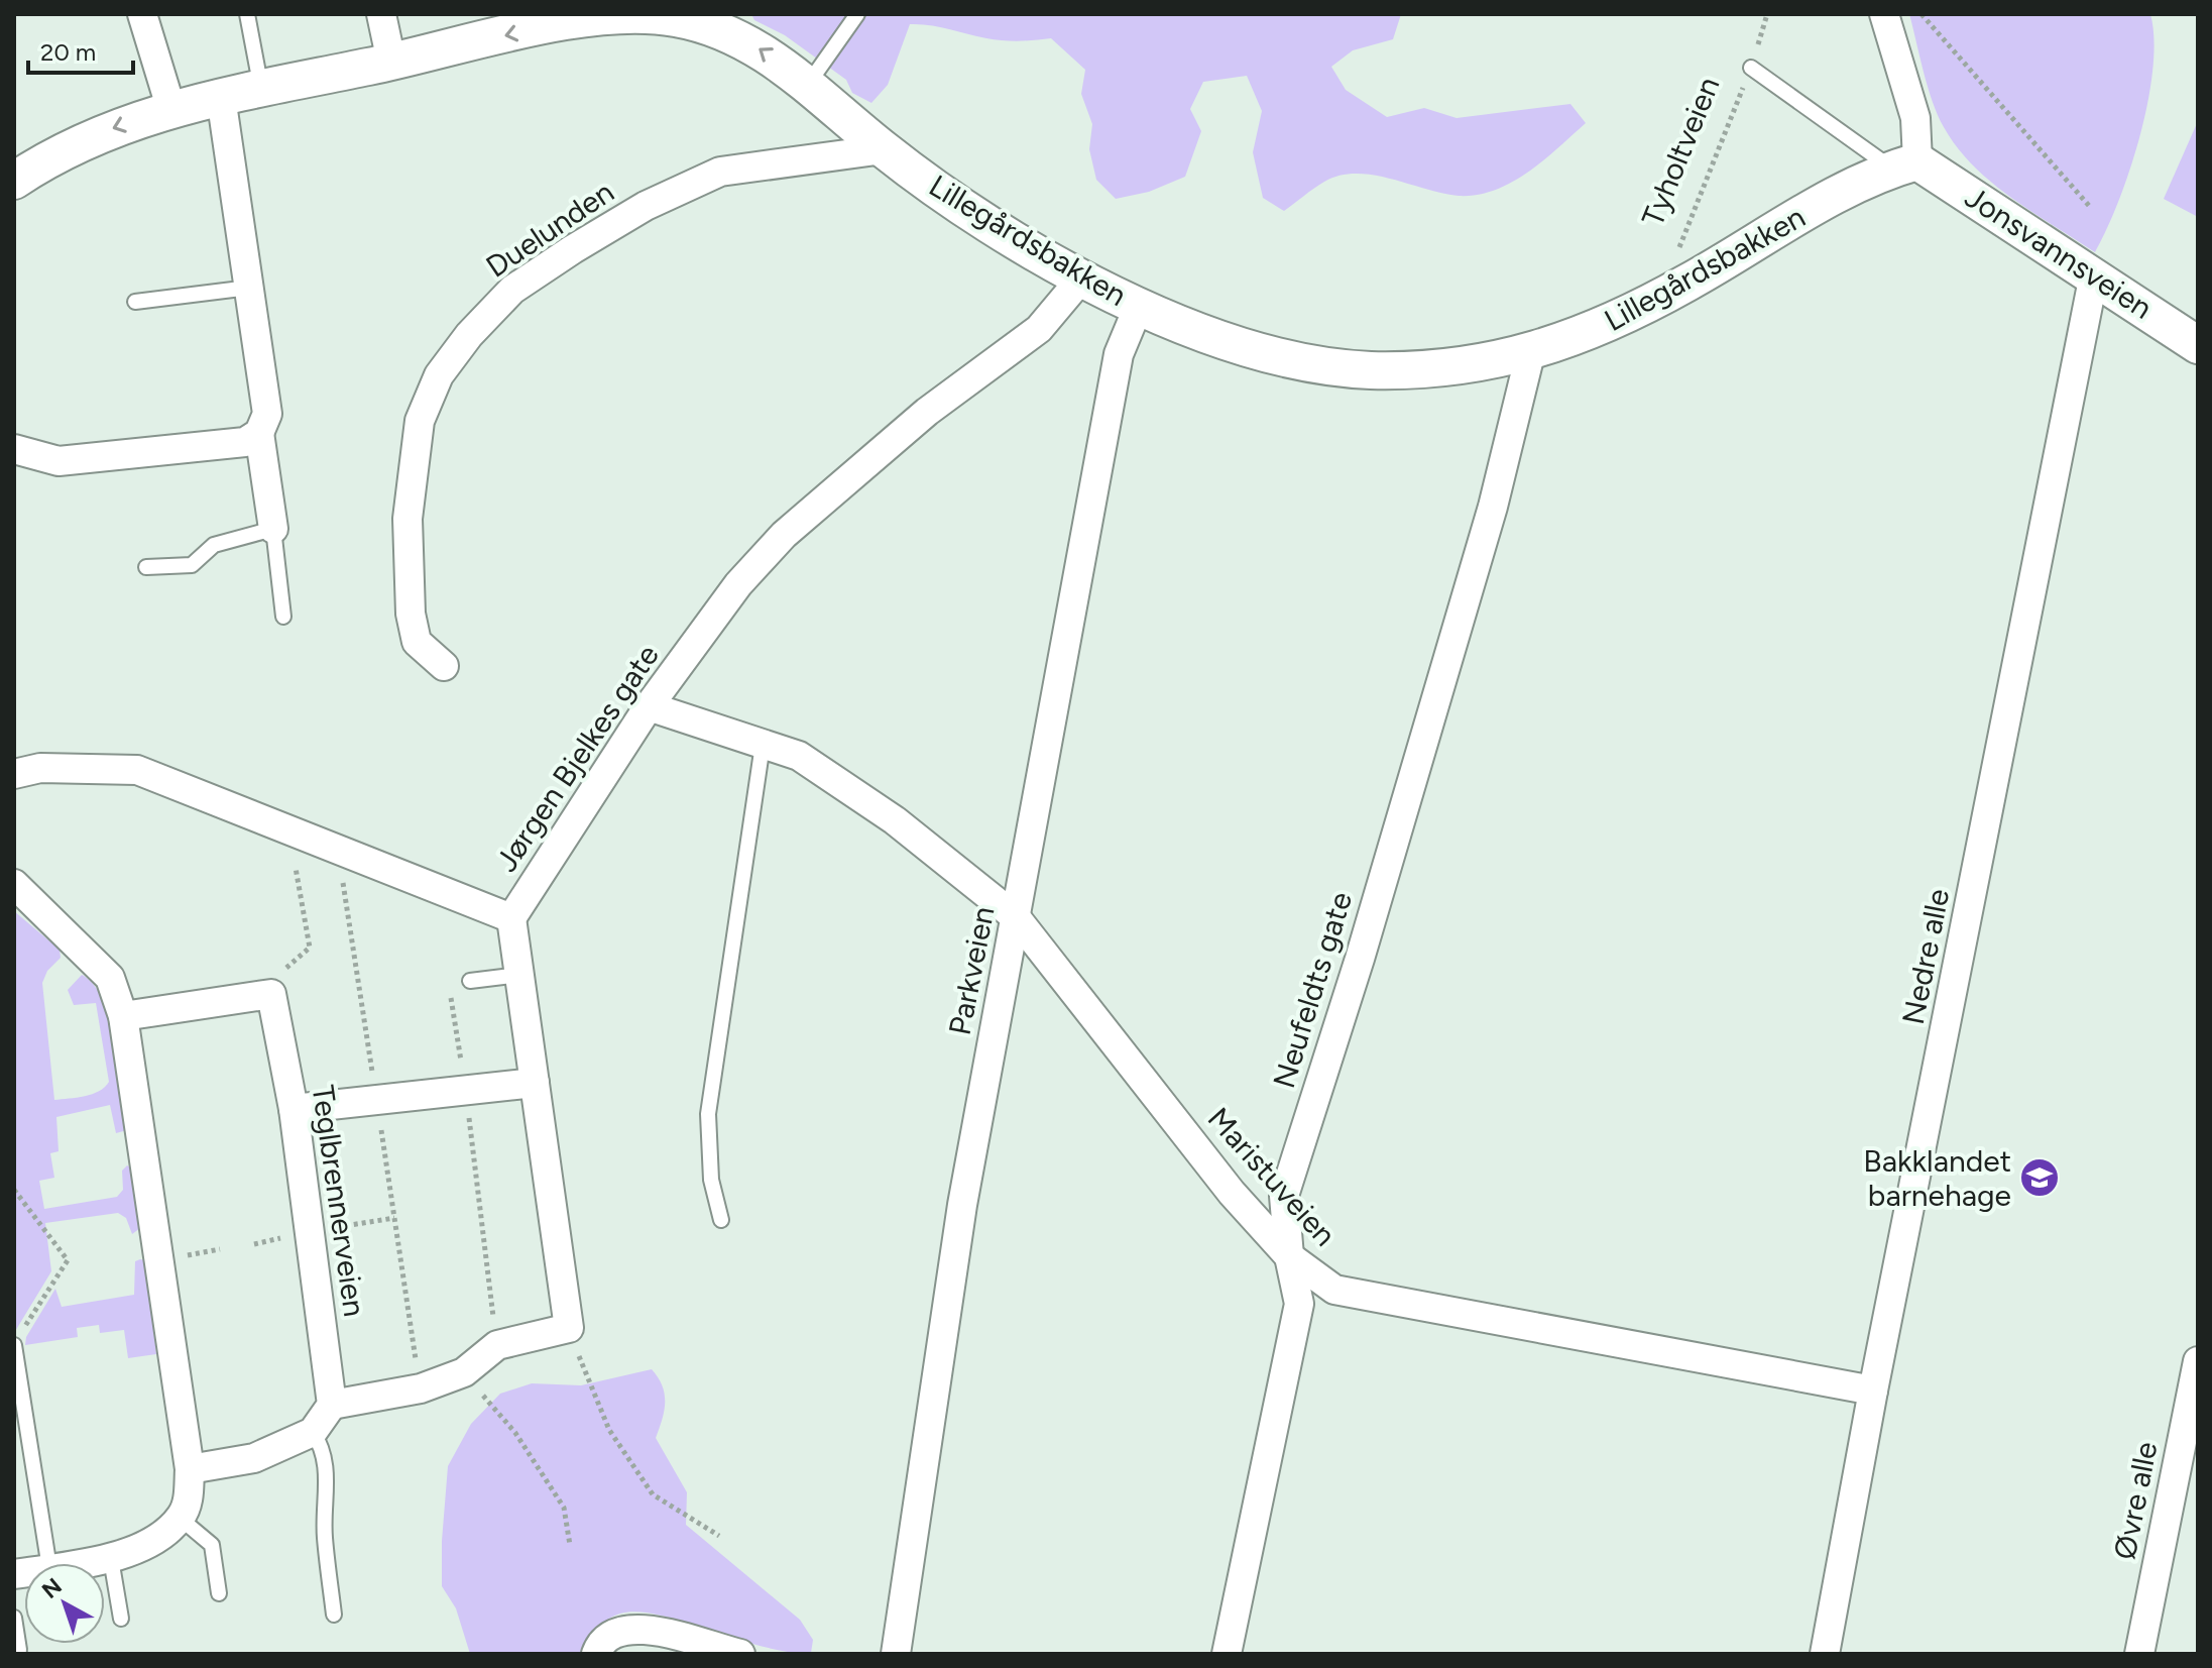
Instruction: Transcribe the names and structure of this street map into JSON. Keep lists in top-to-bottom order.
{
  "streets": {
    "street": [
      "Duelunden",
      "Lillegårdsbakken",
      "Jonsvannsveien",
      "Jørgen Bjelkes gate",
      "Nedre alle",
      "Parkveien",
      "Neufeldts gate",
      "Maristuveien",
      "Teglbrennerveien",
      "Øvre alle"
    ],
    "path": ["Tyholtveien"]
  },
  "crossings": [
    ["Duelunden", "Lillegårdsbakken"],
    ["Lillegårdsbakken", "Jonsvannsveien"],
    ["Lillegårdsbakken", "Jørgen Bjelkes gate"],
    ["Lillegårdsbakken", "Parkveien"],
    ["Lillegårdsbakken", "Neufeldts gate"],
    ["Jonsvannsveien", "Nedre alle"],
    ["Jørgen Bjelkes gate", "Maristuveien"],
    ["Nedre alle", "Maristuveien"],
    ["Parkveien", "Maristuveien"],
    ["Neufeldts gate", "Maristuveien"]
  ],
  "places": {
    "school or university": ["Bakklandet barnehage"]
  },
  "scale_bar": "20 m",
  "north": "top left"
}
